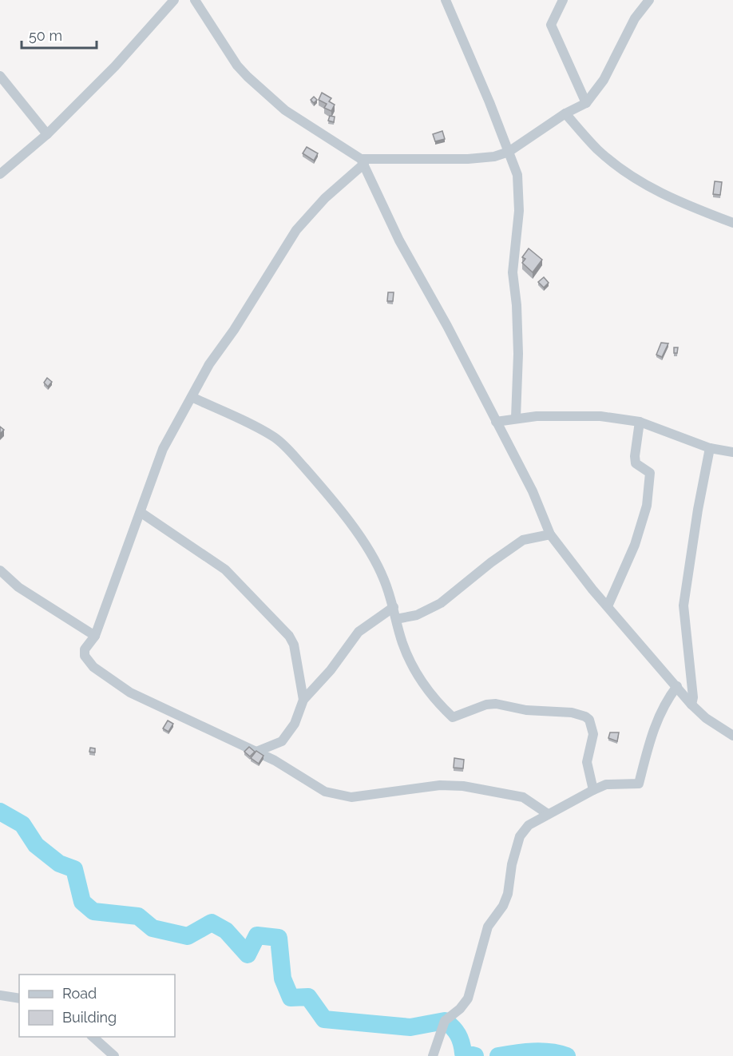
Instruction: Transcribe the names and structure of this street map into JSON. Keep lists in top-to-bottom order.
{
  "legend": ["Road", "Building"],
  "scale_bar": "50 m"
}
